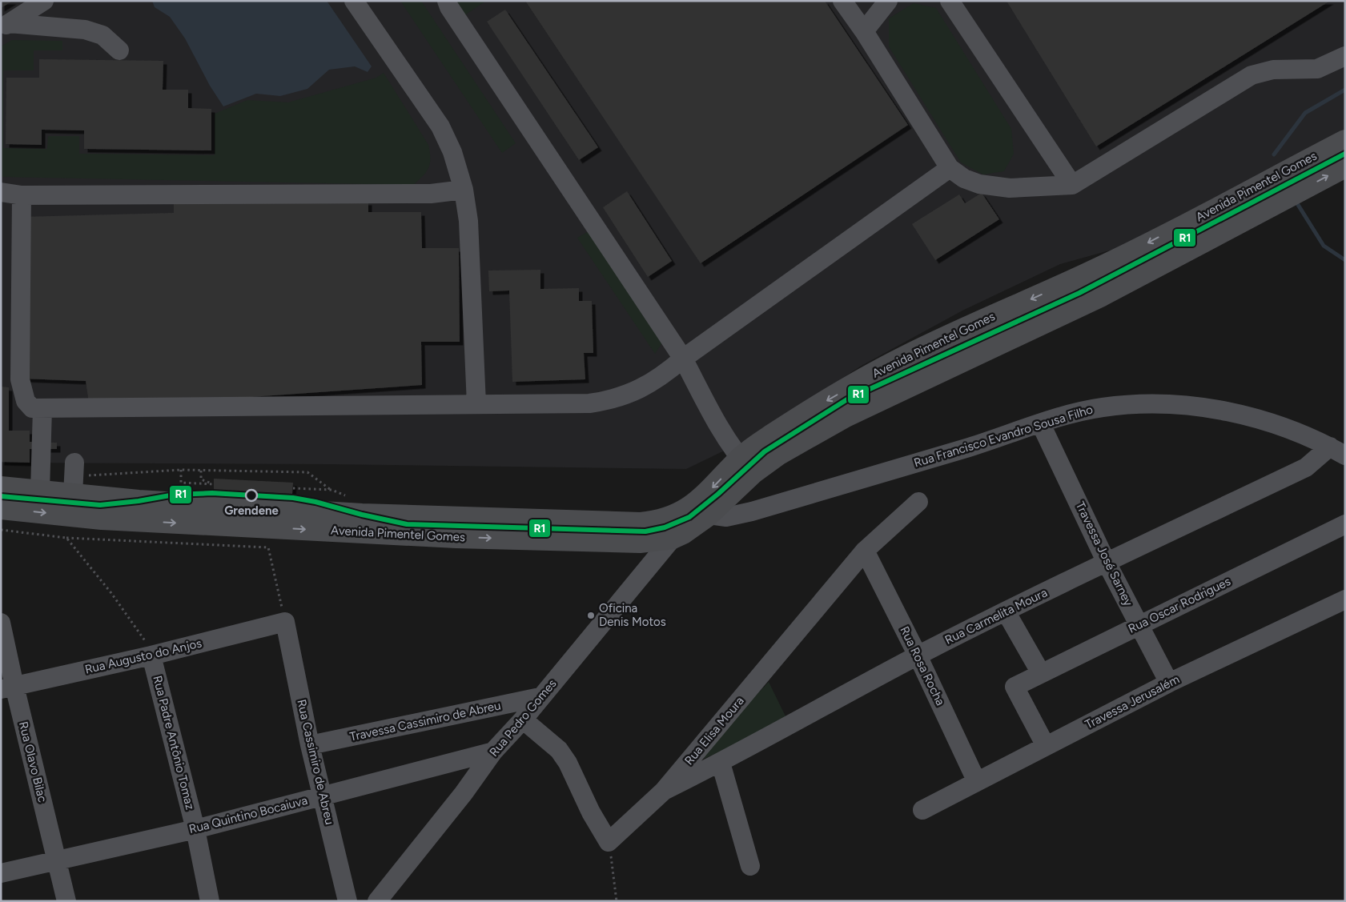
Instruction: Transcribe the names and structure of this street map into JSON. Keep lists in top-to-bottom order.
{
  "streets": {
    "main road": ["Avenida Pimentel Gomes"],
    "street": [
      "Rua Francisco Evandro Sousa Filho",
      "Travessa José Sarney",
      "Rua Oscar Rodrigues",
      "Rua Carmelita Moura",
      "Rua Augusto do Anjos",
      "Rua Rosa Rocha",
      "Travessa Jerusalém",
      "Rua Pedro Gomes",
      "Travessa Cassimiro de Abreu",
      "Rua Elisa Moura",
      "Rua Padre Antônio Tomaz",
      "Rua Olavo Bilac",
      "Rua Cassimiro de Abreu",
      "Rua Quintino Bocaiuva"
    ]
  },
  "crossings": [
    ["Avenida Pimentel Gomes", "Rua Francisco Evandro Sousa Filho"],
    ["Avenida Pimentel Gomes", "Rua Pedro Gomes"],
    ["Rua Francisco Evandro Sousa Filho", "Travessa José Sarney"],
    ["Rua Francisco Evandro Sousa Filho", "Rua Carmelita Moura"],
    ["Travessa José Sarney", "Rua Oscar Rodrigues"],
    ["Travessa José Sarney", "Rua Carmelita Moura"],
    ["Travessa José Sarney", "Travessa Jerusalém"],
    ["Rua Oscar Rodrigues", "Travessa Jerusalém"],
    ["Rua Carmelita Moura", "Rua Rosa Rocha"],
    ["Rua Carmelita Moura", "Rua Elisa Moura"],
    ["Rua Augusto do Anjos", "Rua Padre Antônio Tomaz"],
    ["Rua Augusto do Anjos", "Rua Olavo Bilac"],
    ["Rua Augusto do Anjos", "Rua Cassimiro de Abreu"],
    ["Rua Rosa Rocha", "Travessa Jerusalém"],
    ["Rua Rosa Rocha", "Rua Elisa Moura"],
    ["Rua Pedro Gomes", "Travessa Cassimiro de Abreu"],
    ["Rua Pedro Gomes", "Rua Quintino Bocaiuva"],
    ["Travessa Cassimiro de Abreu", "Rua Cassimiro de Abreu"],
    ["Rua Padre Antônio Tomaz", "Rua Quintino Bocaiuva"],
    ["Rua Olavo Bilac", "Rua Quintino Bocaiuva"],
    ["Rua Cassimiro de Abreu", "Rua Quintino Bocaiuva"]
  ],
  "places": ["Grendene", "Oficina Denis Motos"],
  "lines": ["transit line R1"]
}
